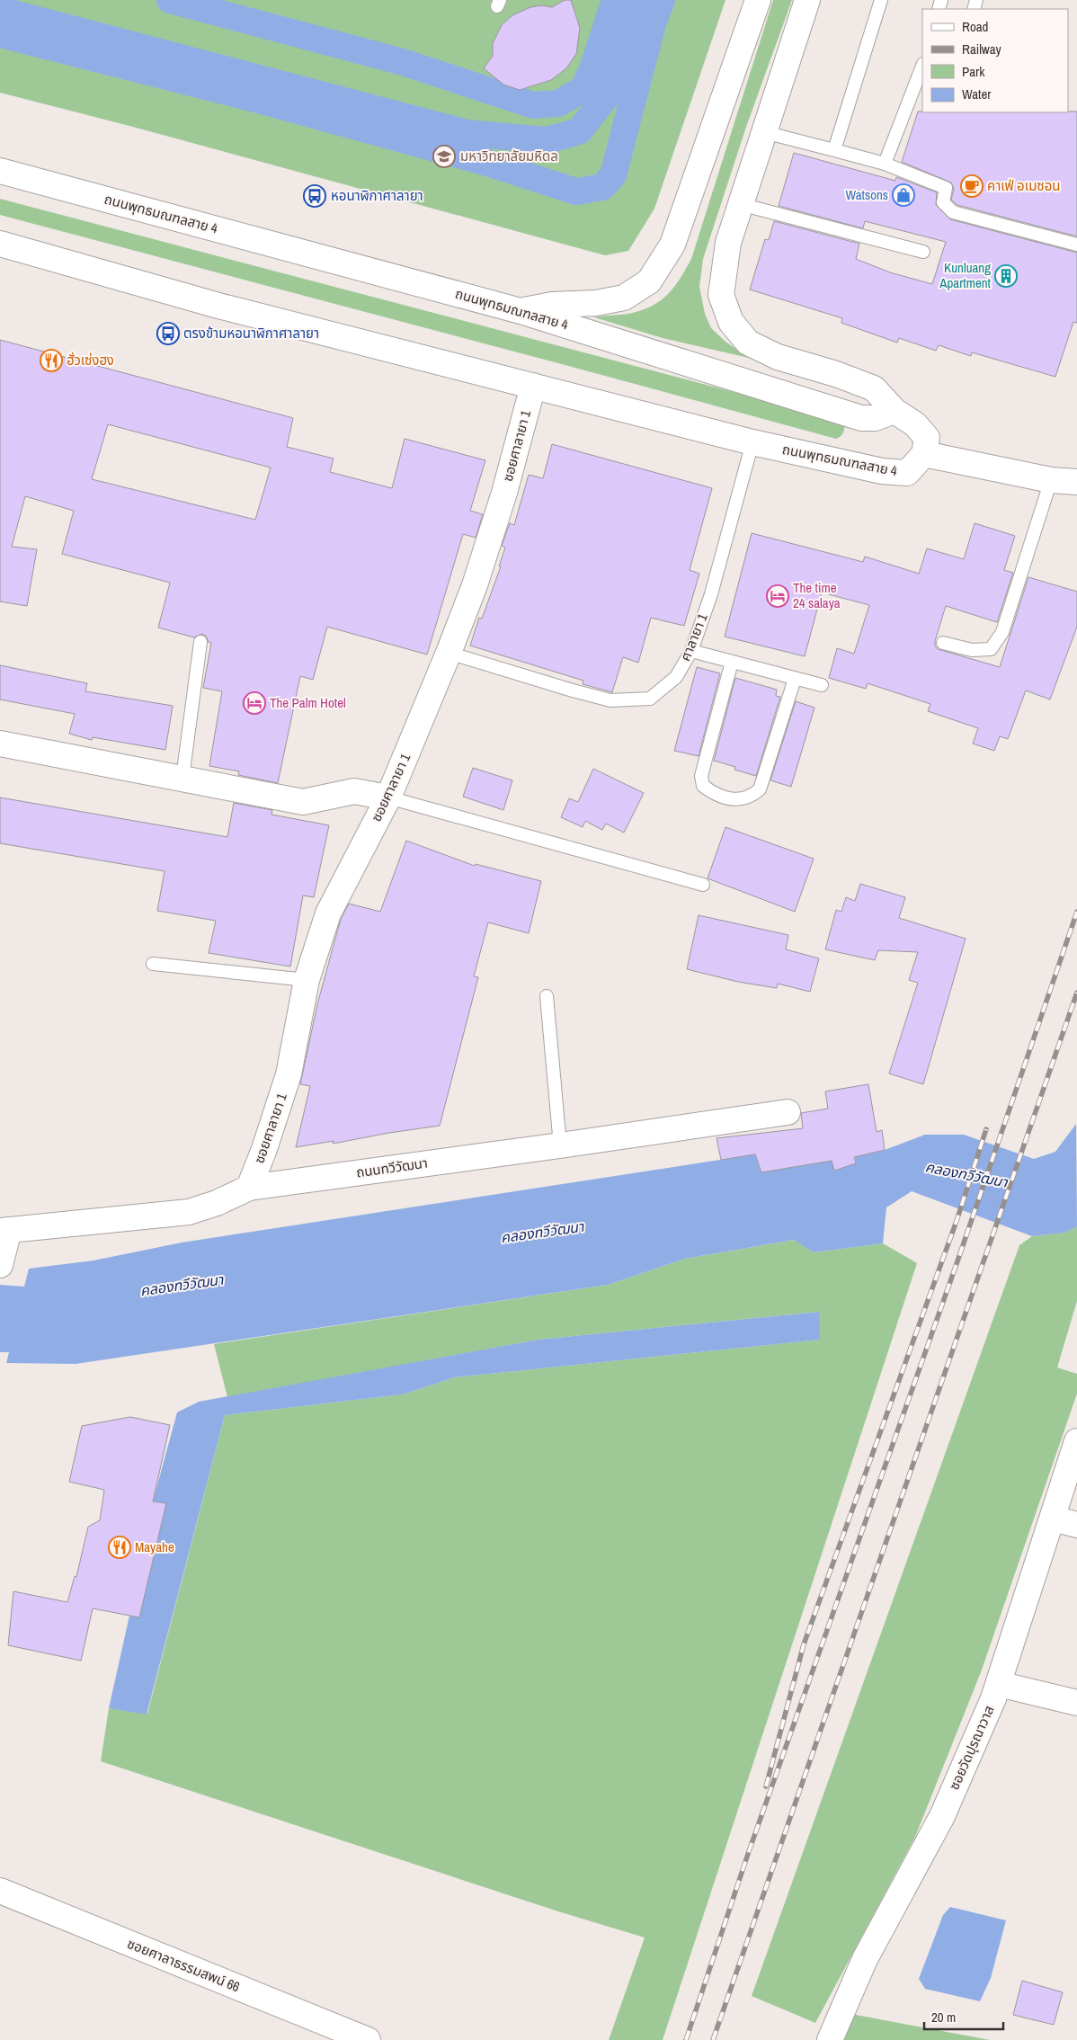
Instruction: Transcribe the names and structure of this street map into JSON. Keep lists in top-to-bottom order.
{
  "streets": {
    "main road": [
      "ถนนพุทธมณฑลสาย 4",
      "ซอยศาลายา 1",
      "ถนนทวีวัฒนา",
      "ซอยวัดปุรณาวาส",
      "ซอยศาลาธรรมสพน์ 66"
    ],
    "lane": ["ศาลายา 1"]
  },
  "crossings": [
    ["ถนนพุทธมณฑลสาย 4", "ซอยศาลายา 1"],
    ["ถนนพุทธมณฑลสาย 4", "ศาลายา 1"],
    ["ซอยศาลายา 1", "ศาลายา 1"],
    ["ซอยศาลายา 1", "ถนนทวีวัฒนา"]
  ],
  "water": ["คลองทวีวัฒนา"],
  "places": {
    "school or university": ["มหาวิทยาลัยมหิดล"],
    "cafe": ["คาเฟ่ อเมซอน"],
    "shop": ["Watsons"],
    "bus stop": ["หอนาฬิกาศาลายา", "ตรงข้ามหอนาฬิกาศาลายา"],
    "building": ["Kunluang Apartment"],
    "restaurant": ["ฮั่วเซ่งฮง", "Mayahe"],
    "hotel": ["The time 24 salaya", "The Palm Hotel"]
  },
  "legend": [
    "Road",
    "Railway",
    "Park",
    "Water"
  ],
  "scale_bar": "20 m"
}
